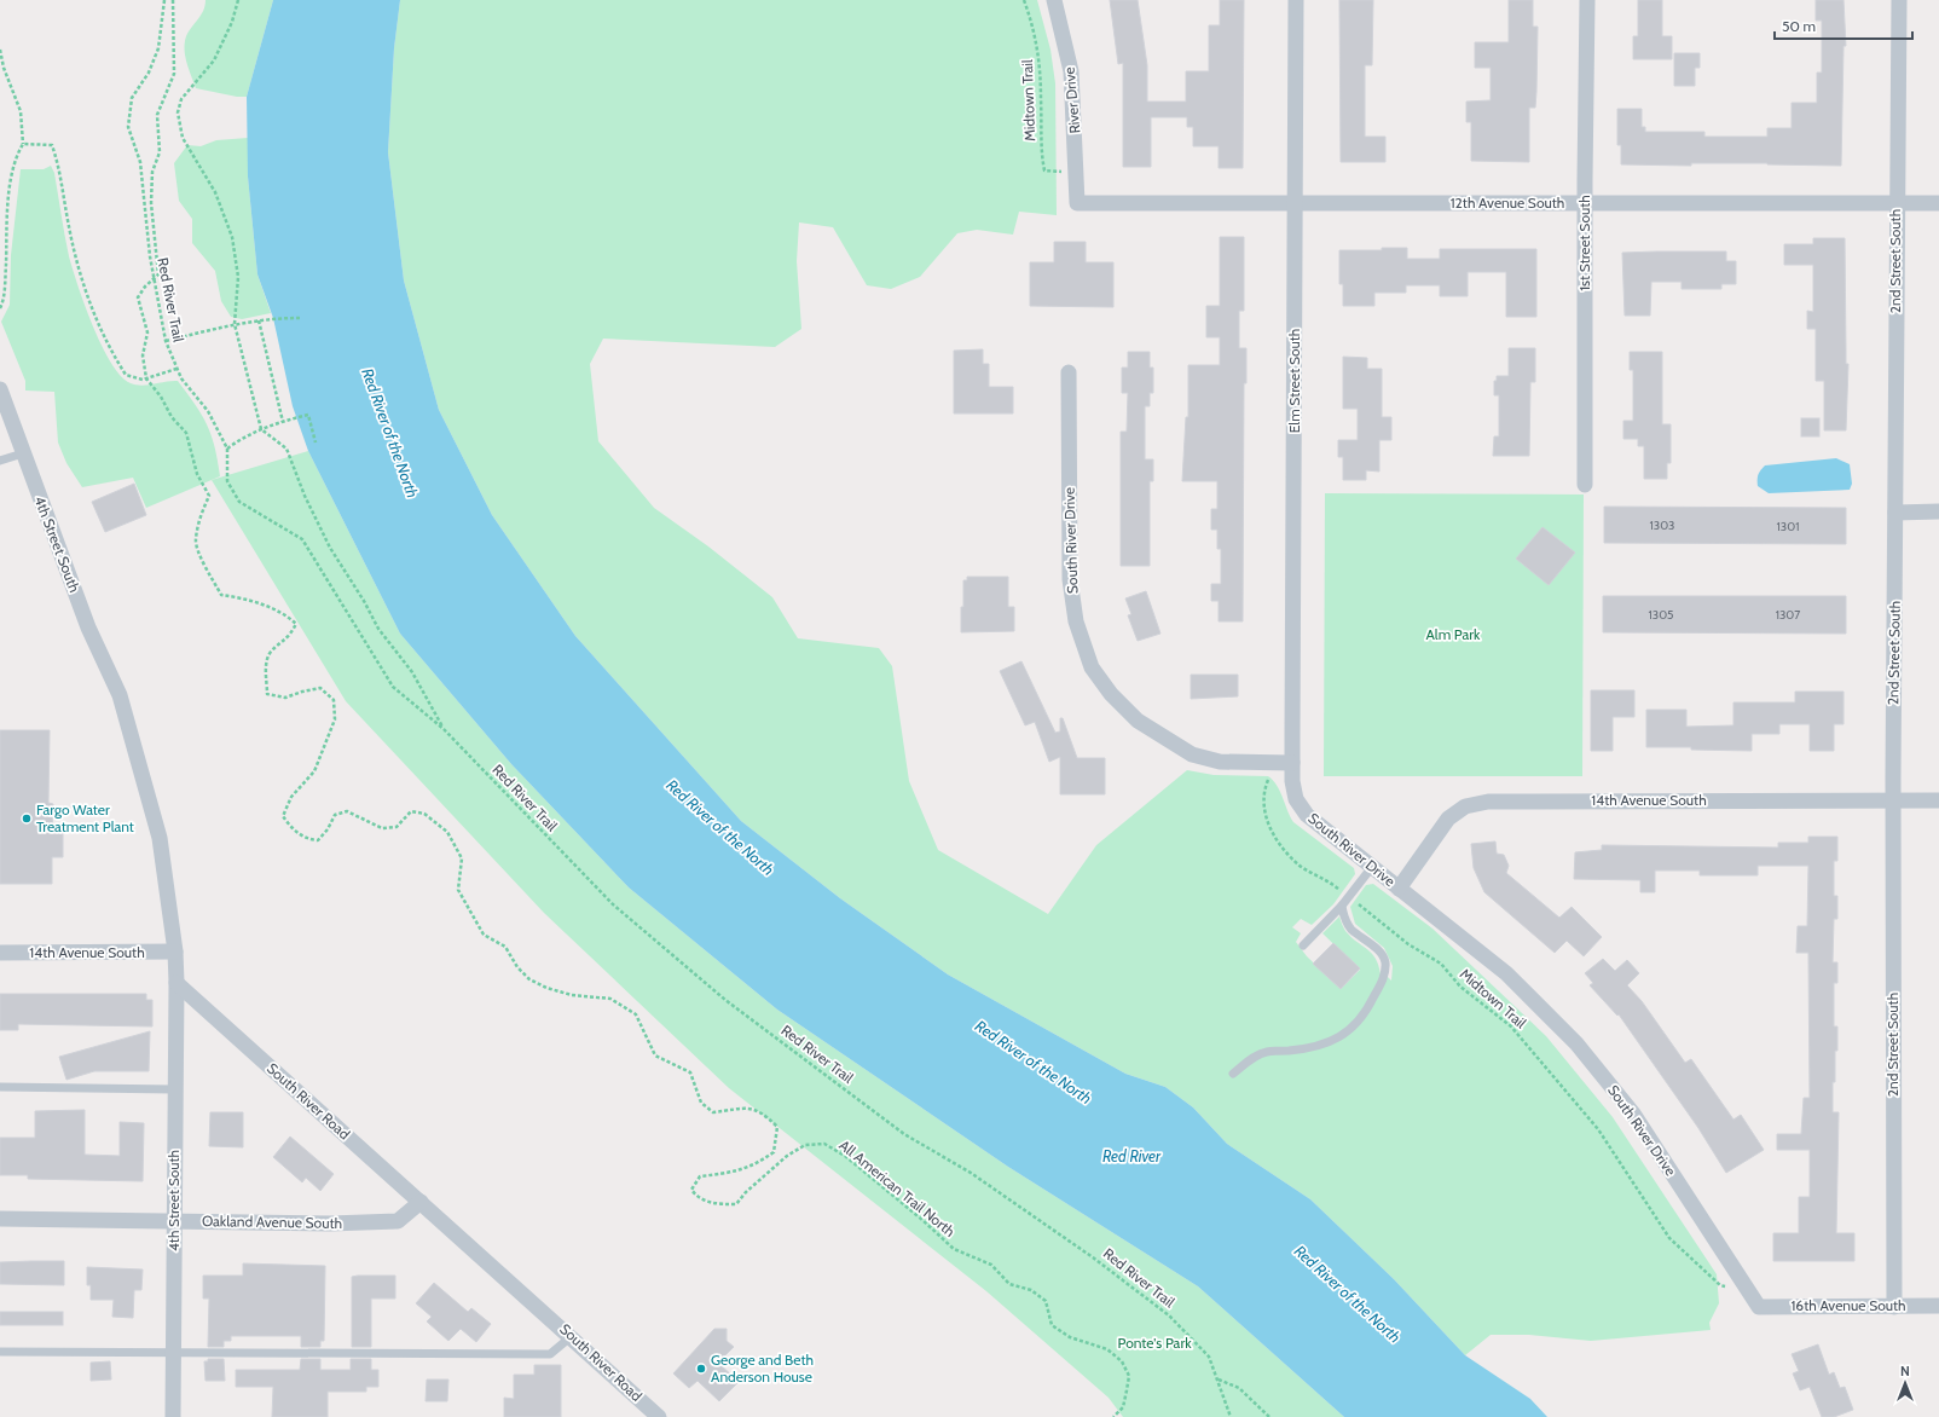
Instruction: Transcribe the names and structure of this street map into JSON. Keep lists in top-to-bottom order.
{
  "streets": {
    "street": [
      "River Drive",
      "12th Avenue South",
      "1st Street South",
      "2nd Street South",
      "Elm Street South",
      "South River Drive",
      "4th Street South",
      "14th Avenue South",
      "South River Road",
      "Oakland Avenue South",
      "16th Avenue South"
    ],
    "path": ["Midtown Trail", "Red River Trail", "All American Trail North"]
  },
  "crossings": [
    ["Midtown Trail", "River Drive"],
    ["Midtown Trail", "Elm Street South"],
    ["Midtown Trail", "South River Drive"],
    ["River Drive", "12th Avenue South"],
    ["12th Avenue South", "1st Street South"],
    ["12th Avenue South", "2nd Street South"],
    ["12th Avenue South", "Elm Street South"],
    ["2nd Street South", "14th Avenue South"],
    ["2nd Street South", "16th Avenue South"],
    ["Red River Trail", "All American Trail North"],
    ["Elm Street South", "South River Drive"],
    ["South River Drive", "14th Avenue South"],
    ["South River Drive", "16th Avenue South"],
    ["4th Street South", "14th Avenue South"],
    ["4th Street South", "South River Road"],
    ["4th Street South", "Oakland Avenue South"],
    ["South River Road", "Oakland Avenue South"]
  ],
  "water": ["Red River of the North", "Red River"],
  "parks": ["Alm Park", "Ponte's Park"],
  "places": ["Fargo Water Treatment Plant", "George and Beth Anderson House"],
  "house_numbers": [
    "1303",
    "1301",
    "1305",
    "1307"
  ],
  "scale_bar": "50 m",
  "north": "top"
}
